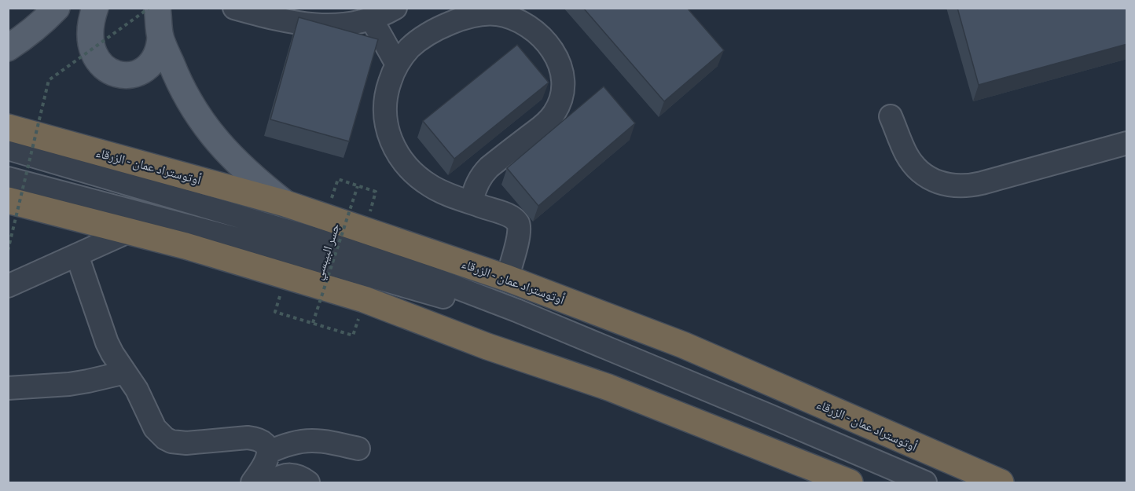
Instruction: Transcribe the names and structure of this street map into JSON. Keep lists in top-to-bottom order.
{
  "streets": {
    "highway": ["أوتوستراد عمان - الزرقاء"],
    "path": ["جسر البيبسي"]
  }
}
